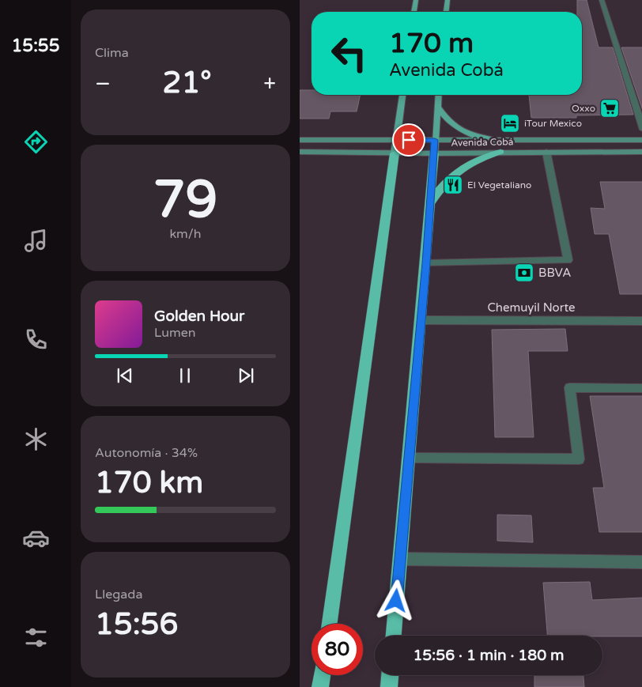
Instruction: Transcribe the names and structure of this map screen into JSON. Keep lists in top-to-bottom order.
{
  "streets": {
    "main road": ["Avenida Cobá"],
    "street": ["Chemuyil Norte"]
  },
  "places": {
    "supermarket": ["Oxxo"],
    "hotel": ["iTour Mexico"],
    "restaurant": ["El Vegetaliano"],
    "bank": ["BBVA"]
  },
  "page": {
    "tabs": "15:55",
    "tile": [
      "Clima",
      ["79", "km/h"],
      ["Autonomía · 34%", "170 km"],
      ["Llegada", "15:56"]
    ],
    "turn": ["170 m", "Avenida Cobá"],
    "heat": ["−", "21°", "+"],
    "song": ["Golden Hour", "Lumen"],
    "limit": "80",
    "trip": "15:56 · 1 min · 180 m"
  }
}
